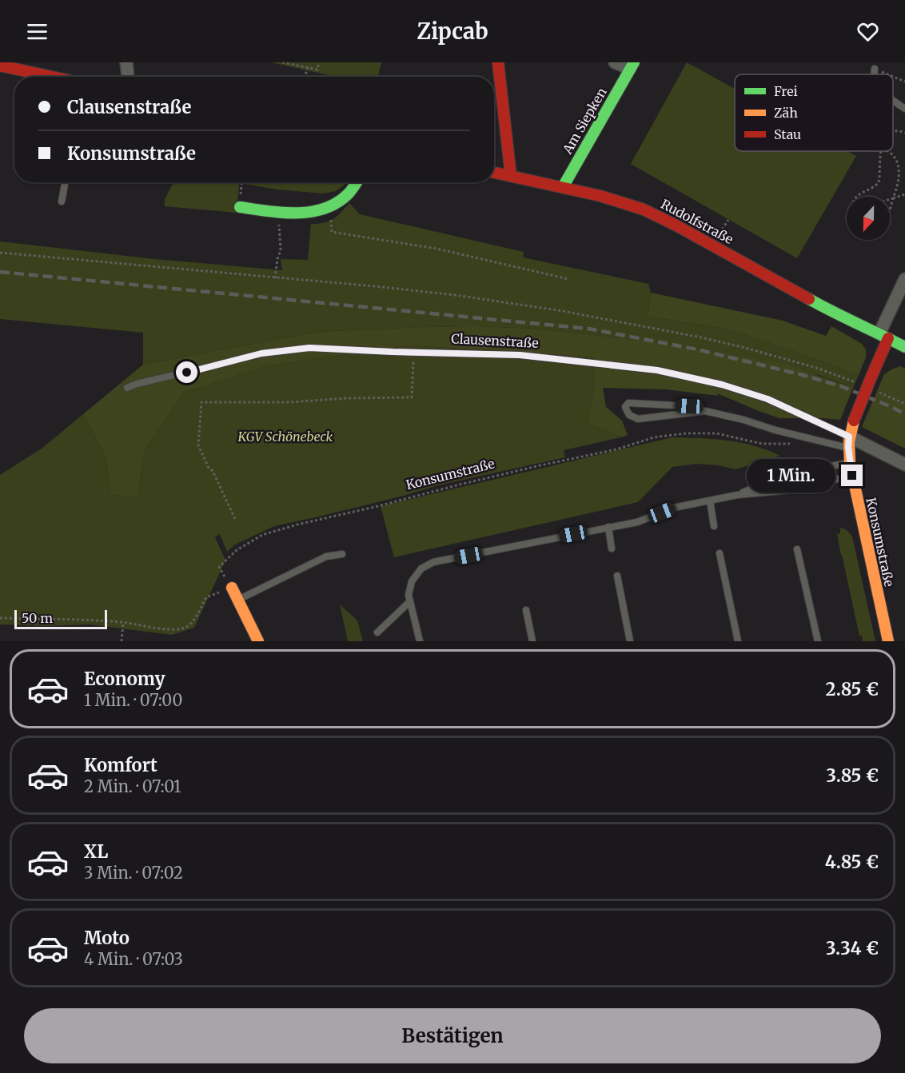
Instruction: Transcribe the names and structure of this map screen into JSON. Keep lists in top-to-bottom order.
{
  "streets": {
    "street": [
      "Am Siepken",
      "Rudolfstraße",
      "Clausenstraße",
      "Konsumstraße"
    ]
  },
  "crossings": [
    ["Am Siepken", "Rudolfstraße"],
    ["Rudolfstraße", "Konsumstraße"],
    ["Clausenstraße", "Konsumstraße"]
  ],
  "parks": ["KGV Schönebeck"],
  "legend": ["Frei", "Zäh", "Stau"],
  "scale_bar": "50 m",
  "north": "bottom",
  "page": {
    "header": "Zipcab",
    "banner": ["Clausenstraße", "Konsumstraße"],
    "bubble": "1 Min.",
    "scale": "50 m",
    "list": [
      {
        "name": "Economy",
        "note": "1 Min. · 07:00",
        "value": "2.85 €"
      },
      {
        "name": "Komfort",
        "note": "2 Min. · 07:01",
        "value": "3.85 €"
      },
      {
        "name": "XL",
        "note": "3 Min. · 07:02",
        "value": "4.85 €"
      },
      {
        "name": "Moto",
        "note": "4 Min. · 07:03",
        "value": "3.34 €"
      }
    ],
    "buttons": "Bestätigen"
  }
}
